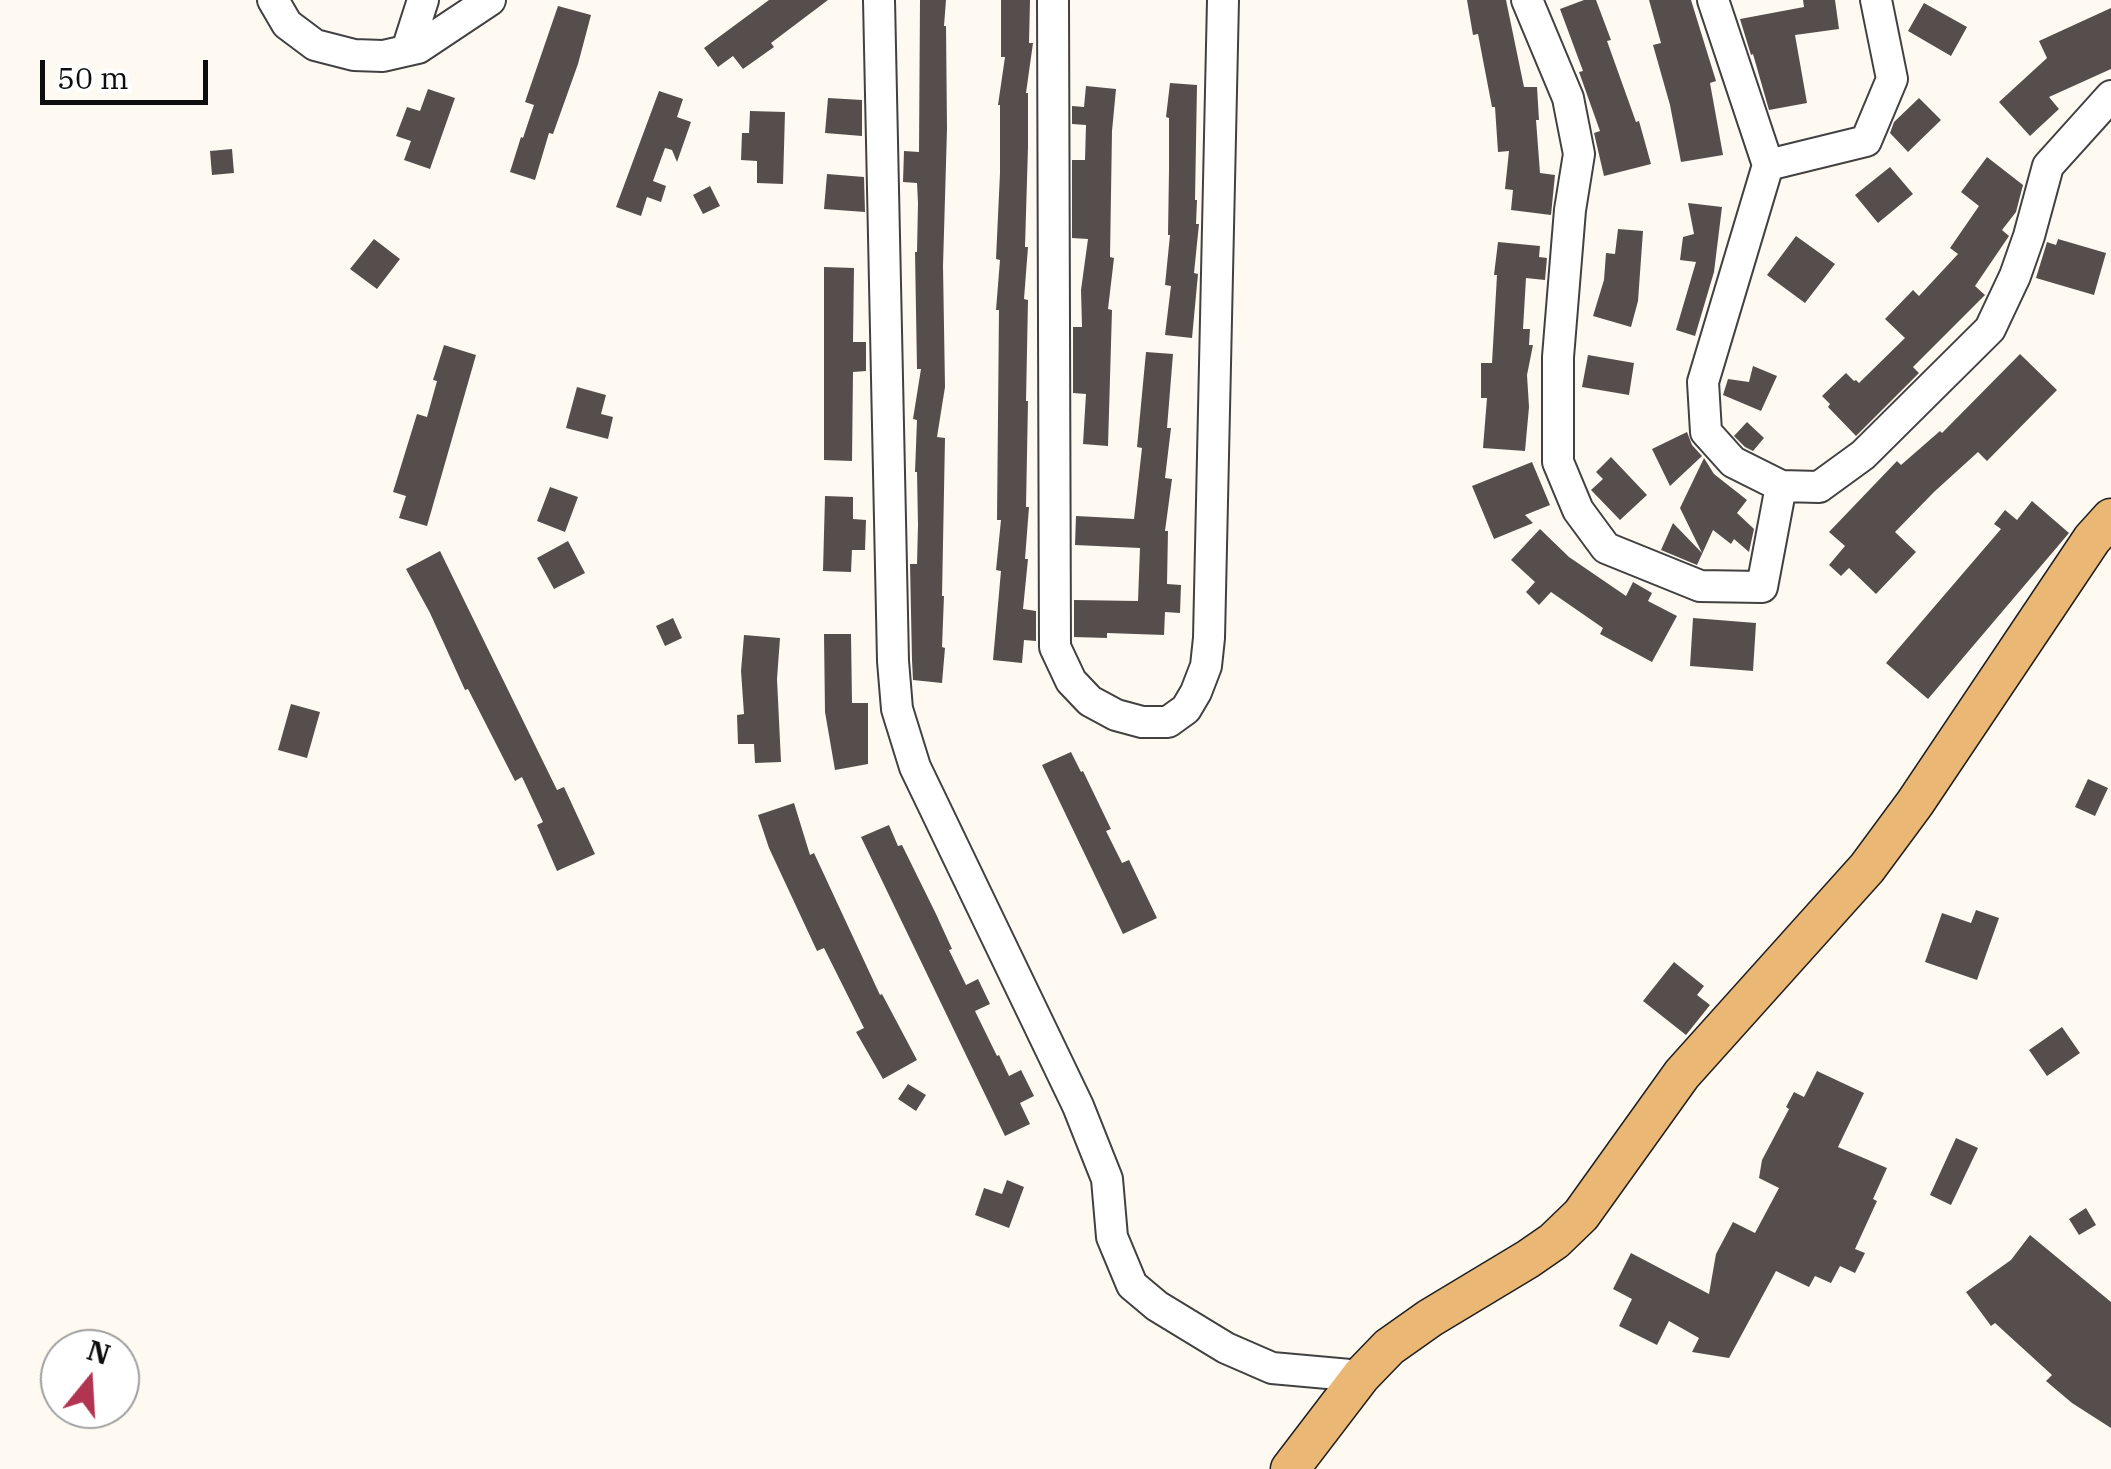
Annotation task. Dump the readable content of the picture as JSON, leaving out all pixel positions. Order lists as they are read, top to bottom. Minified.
{"scale_bar":"50 m","north":"top"}
